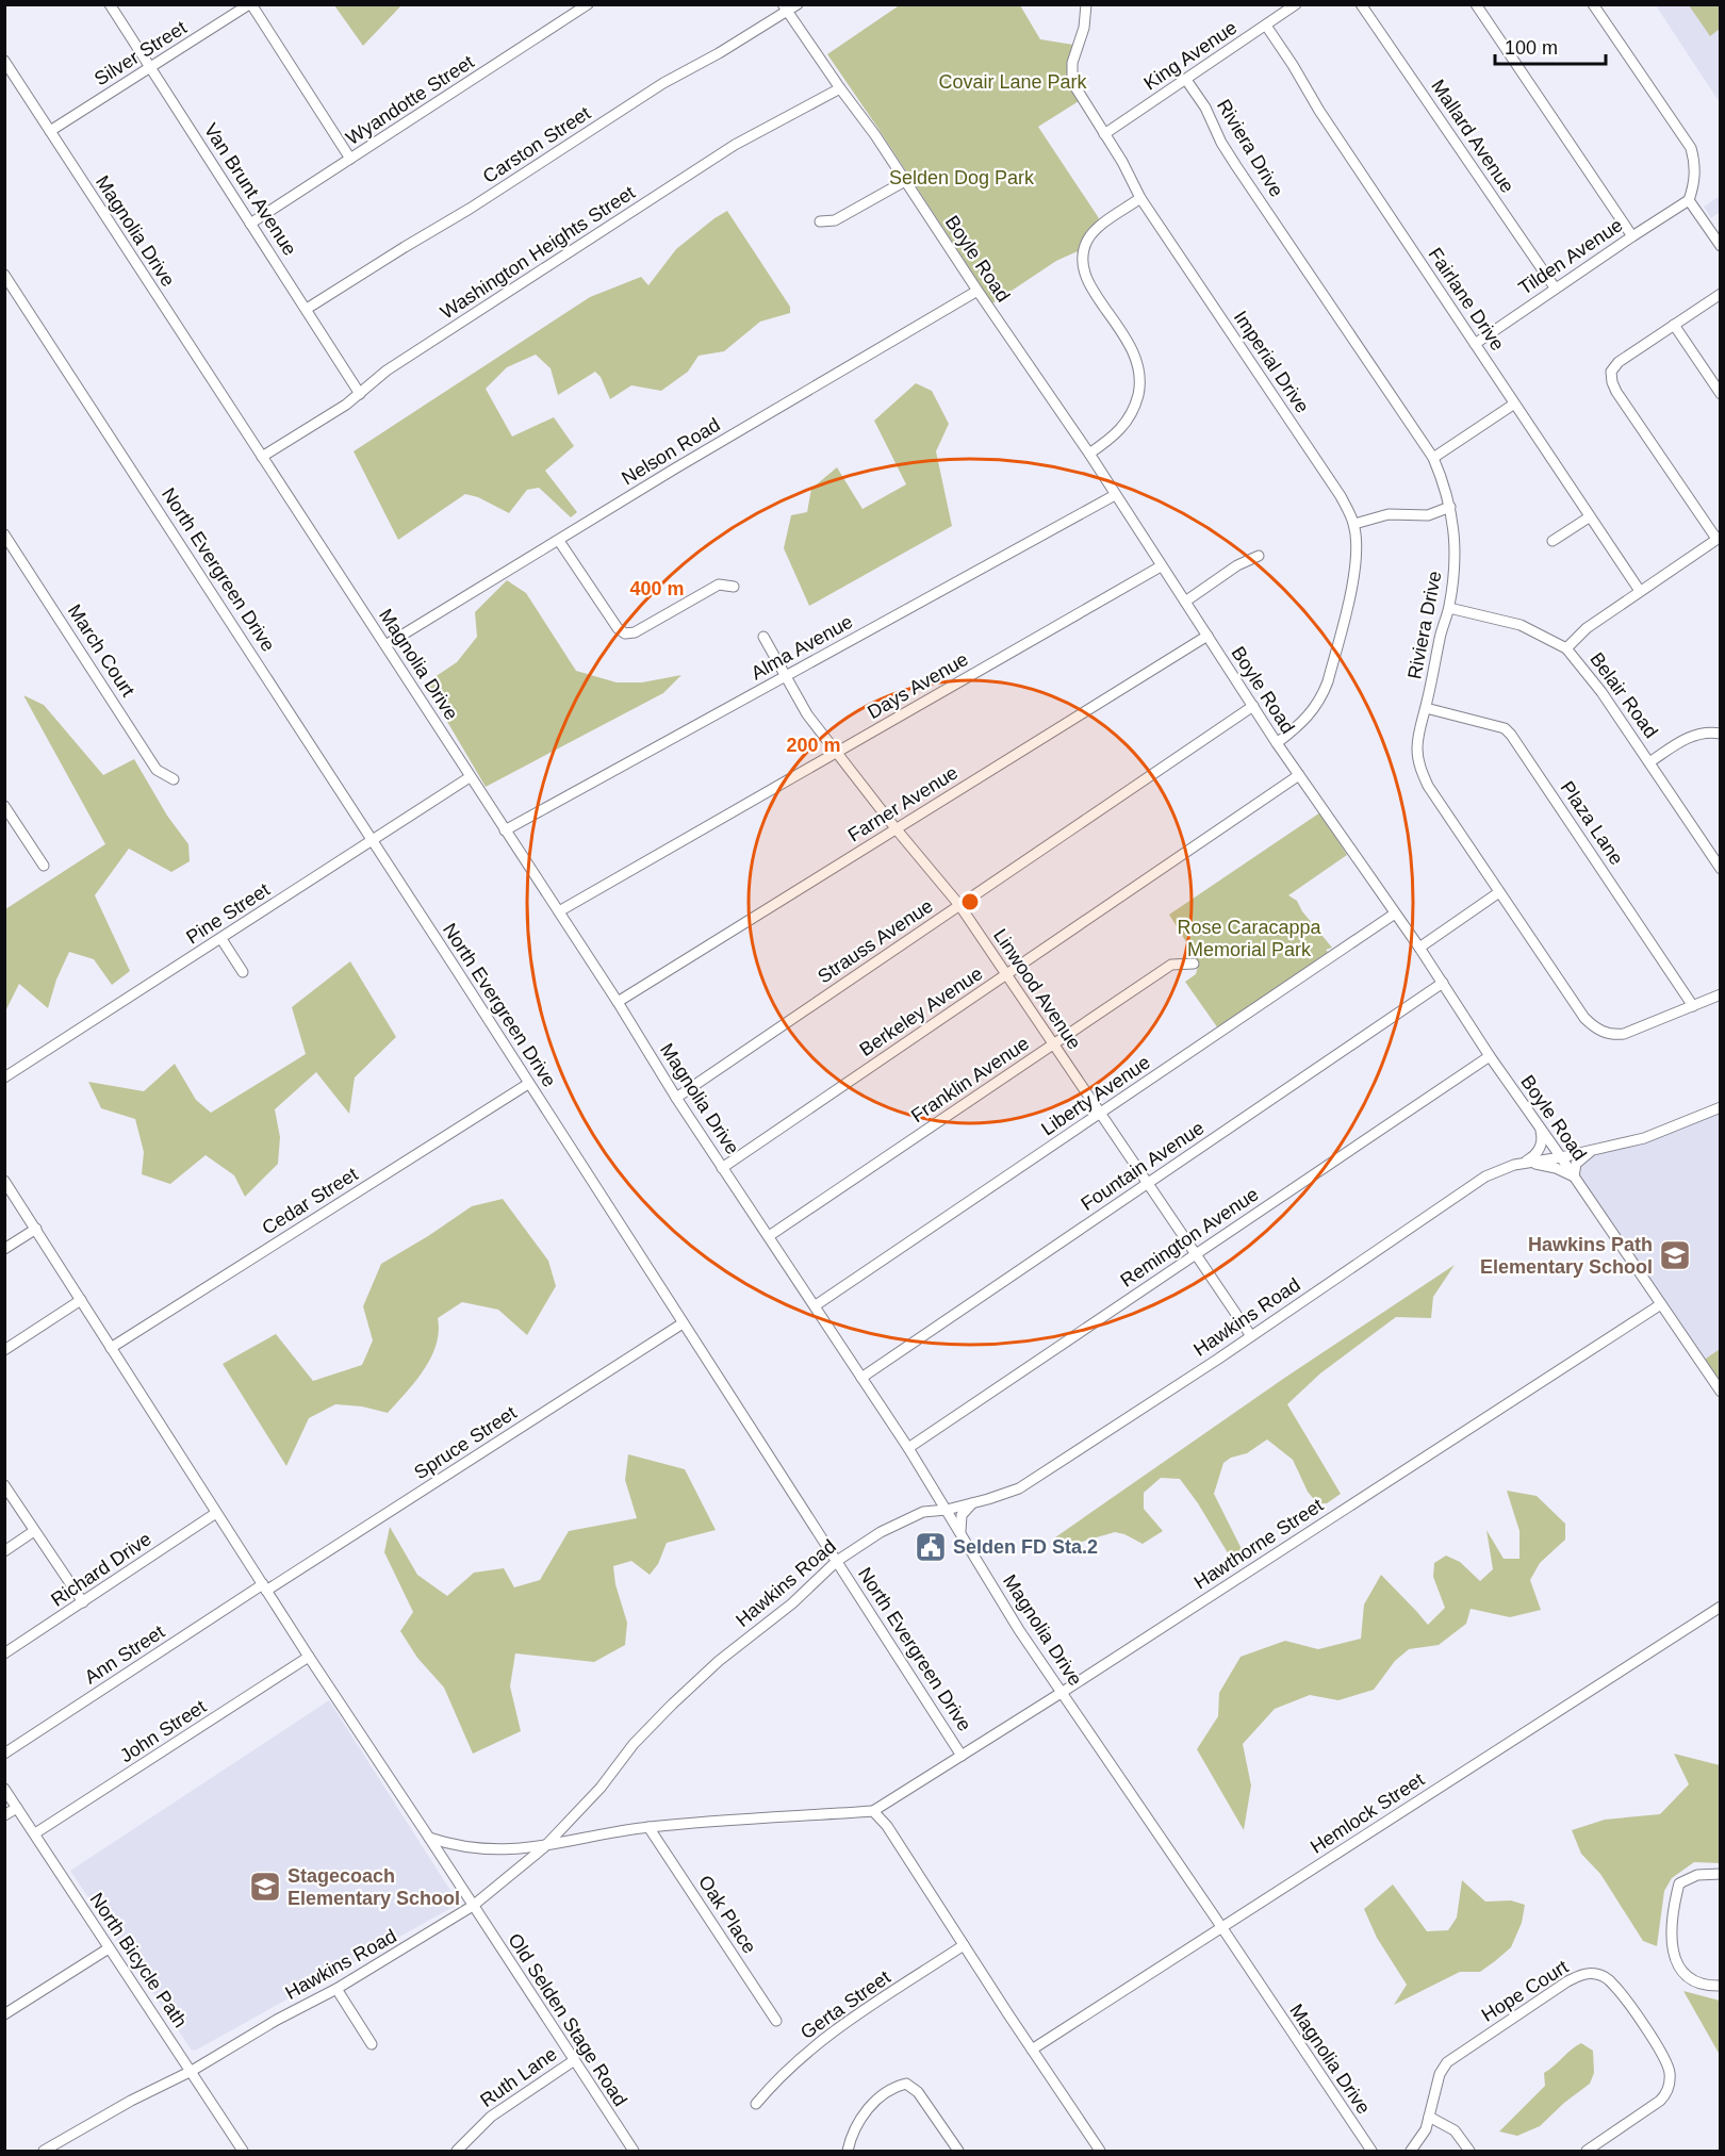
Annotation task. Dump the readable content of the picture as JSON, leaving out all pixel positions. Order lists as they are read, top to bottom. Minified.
{"streets":{"street":["Silver Street","King Avenue","Wyandotte Street","Mallard Avenue","Carston Street","Riviera Drive","Van Brunt Avenue","Magnolia Drive","Washington Heights Street","Tilden Avenue","Boyle Road","Fairlane Drive","Imperial Drive","Nelson Road","North Evergreen Drive","Alma Avenue","March Court","Days Avenue","Belair Road","Farner Avenue","Plaza Lane","Pine Street","Strauss Avenue","Linwood Avenue","Berkeley Avenue","Franklin Avenue","Liberty Avenue","Fountain Avenue","Cedar Street","Remington Avenue","Hawkins Road","Spruce Street","Hawthorne Street","Richard Drive","Ann Street","John Street","Hemlock Street","Oak Place","North Bicycle Path","Hope Court","Gerta Street","Old Selden Stage Road","Ruth Lane"]},"crossings":[["Silver Street","Van Brunt Avenue"],["Silver Street","Magnolia Drive"],["King Avenue","Riviera Drive"],["King Avenue","Fairlane Drive"],["King Avenue","Imperial Drive"],["Wyandotte Street","Van Brunt Avenue"],["Mallard Avenue","Tilden Avenue"],["Carston Street","Van Brunt Avenue"],["Carston Street","Boyle Road"],["Riviera Drive","Belair Road"],["Riviera Drive","Plaza Lane"],["Van Brunt Avenue","Washington Heights Street"],["Magnolia Drive","Washington Heights Street"],["Magnolia Drive","Nelson Road"],["Magnolia Drive","Alma Avenue"],["Magnolia Drive","Days Avenue"],["Magnolia Drive","Farner Avenue"],["Magnolia Drive","Pine Street"],["Magnolia Drive","Strauss Avenue"],["Magnolia Drive","Berkeley Avenue"],["Magnolia Drive","Franklin Avenue"],["Magnolia Drive","Liberty Avenue"],["Magnolia Drive","Fountain Avenue"],["Magnolia Drive","Remington Avenue"],["Magnolia Drive","Hawkins Road"],["Magnolia Drive","Hawthorne Street"],["Magnolia Drive","Hemlock Street"],["Washington Heights Street","Boyle Road"],["Tilden Avenue","Fairlane Drive"],["Boyle Road","Imperial Drive"],["Boyle Road","Nelson Road"],["Boyle Road","Alma Avenue"],["Boyle Road","Days Avenue"],["Boyle Road","Farner Avenue"],["Boyle Road","Strauss Avenue"],["Boyle Road","Berkeley Avenue"],["Boyle Road","Liberty Avenue"],["Boyle Road","Fountain Avenue"],["Boyle Road","Remington Avenue"],["Boyle Road","Hawkins Road"],["Boyle Road","Hawthorne Street"],["North Evergreen Drive","Pine Street"],["North Evergreen Drive","Cedar Street"],["North Evergreen Drive","Hawkins Road"],["North Evergreen Drive","Spruce Street"],["North Evergreen Drive","Hawthorne Street"],["Alma Avenue","Linwood Avenue"],["Days Avenue","Linwood Avenue"],["Farner Avenue","Linwood Avenue"],["Strauss Avenue","Linwood Avenue"],["Linwood Avenue","Berkeley Avenue"],["Linwood Avenue","Franklin Avenue"],["Linwood Avenue","Liberty Avenue"],["Linwood Avenue","Fountain Avenue"],["Linwood Avenue","Remington Avenue"],["Linwood Avenue","Hawkins Road"],["Cedar Street","Old Selden Stage Road"],["Hawkins Road","North Bicycle Path"],["Hawkins Road","Old Selden Stage Road"],["Spruce Street","Ann Street"],["Spruce Street","Old Selden Stage Road"],["Richard Drive","Old Selden Stage Road"],["Ann Street","Old Selden Stage Road"],["John Street","North Bicycle Path"],["John Street","Old Selden Stage Road"],["Old Selden Stage Road","Ruth Lane"]],"parks":["Covair Lane Park","Selden Dog Park","Rose Caracappa Memorial Park"],"places":{"school or university":["Hawkins Path Elementary School","Stagecoach Elementary School"],"public building":["Selden FD Sta.2"]},"scale_bar":"100 m","rings":["400 m","200 m"]}
